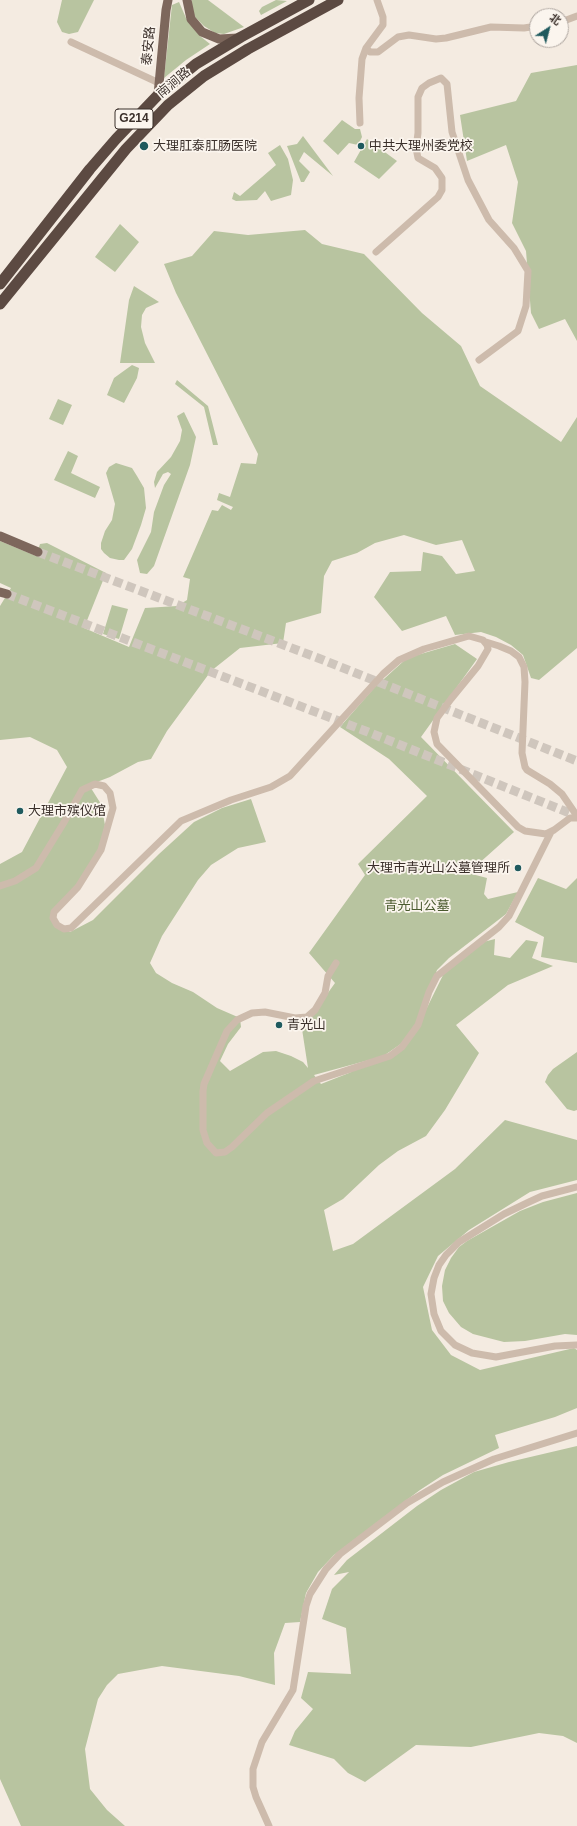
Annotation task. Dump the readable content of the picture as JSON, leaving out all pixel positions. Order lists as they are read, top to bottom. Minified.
{"streets":{"highway":["南涧路","G214"],"main road":["泰安路"]},"crossings":[["泰安路","南涧路"]],"parks":["青光山公墓"],"places":["大理肛泰肛肠医院","中共大理州委党校","大理市殡仪馆","大理市青光山公墓管理所","青光山"],"north":"top right"}
